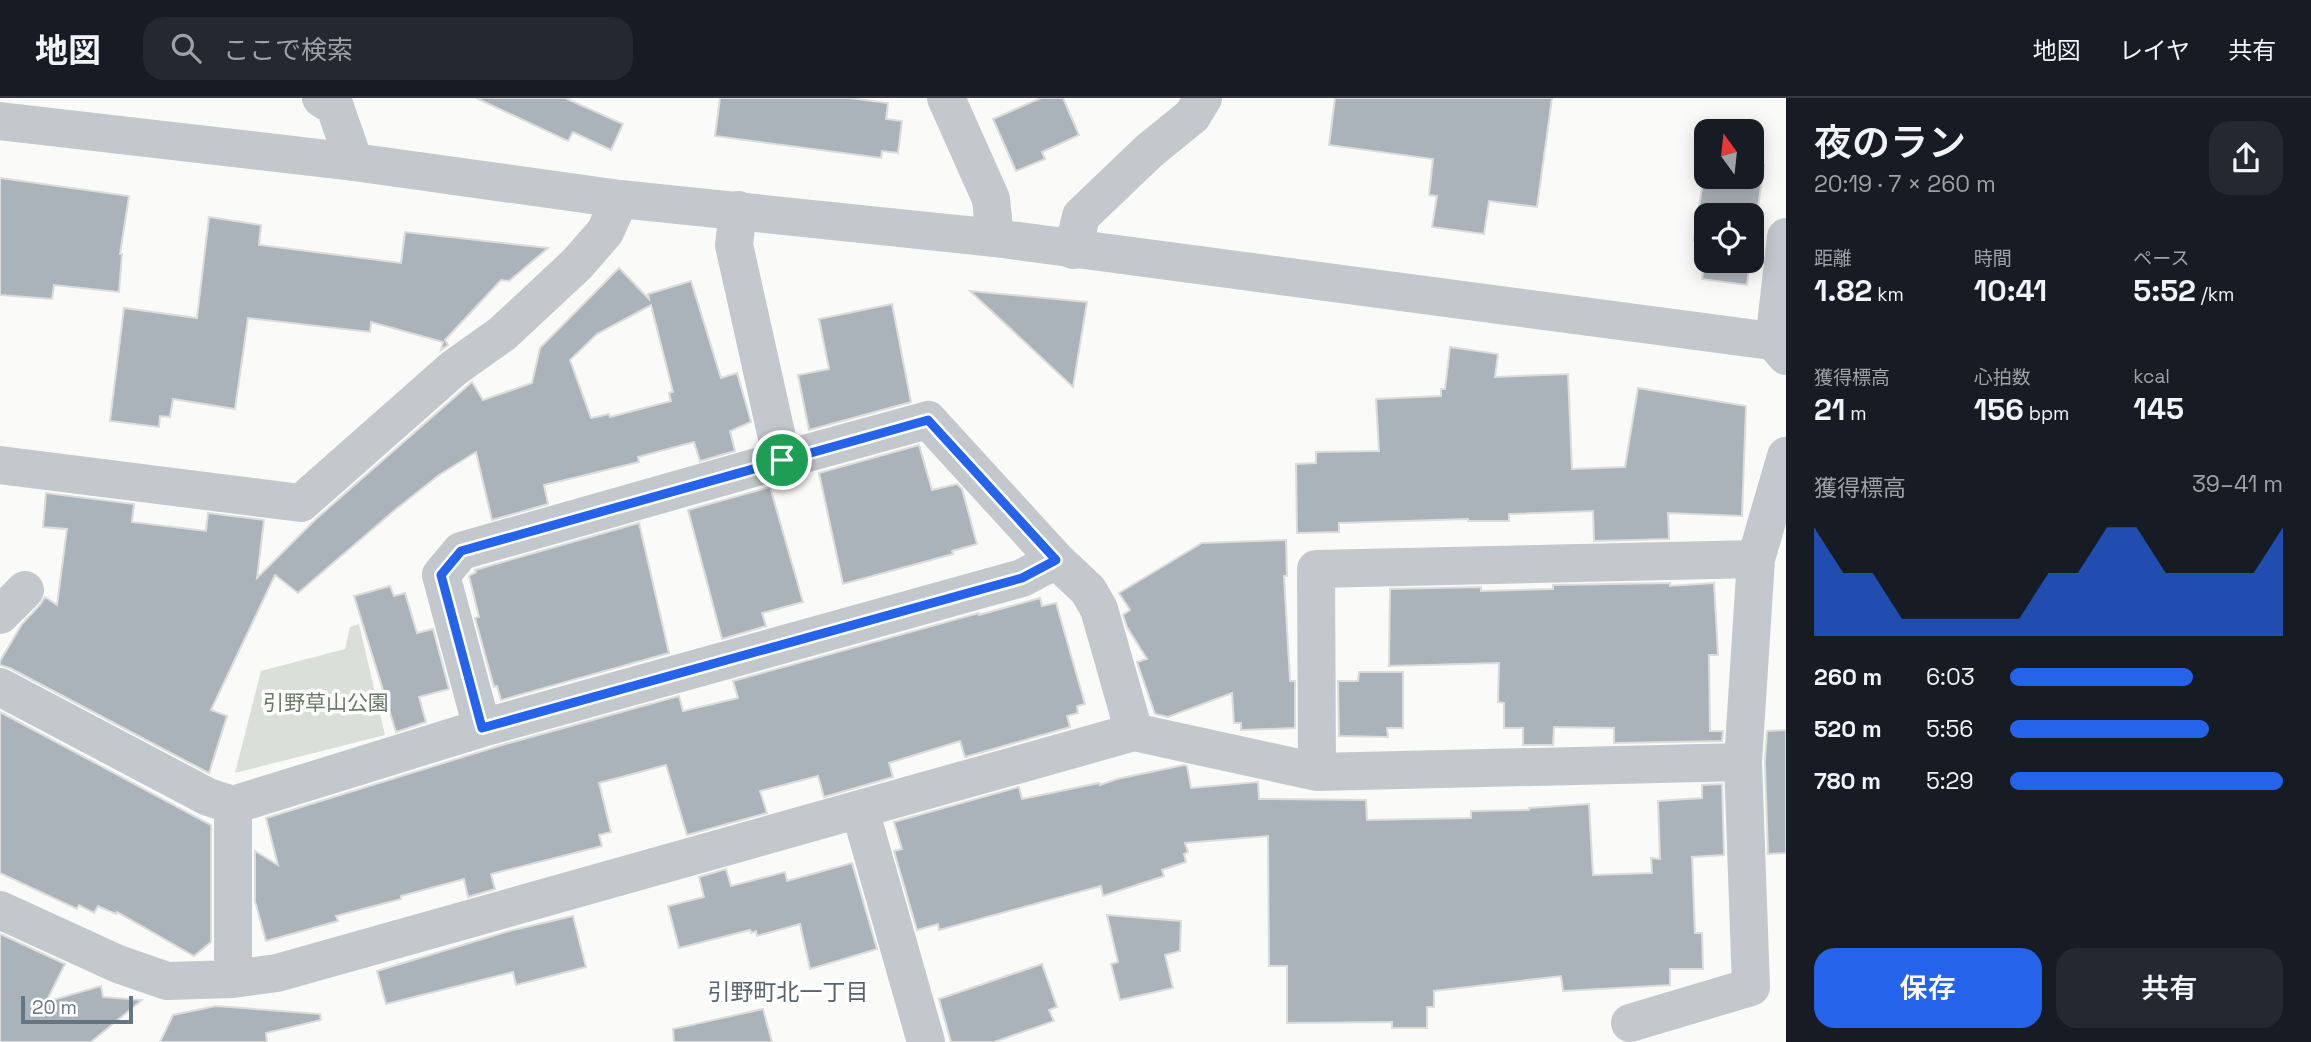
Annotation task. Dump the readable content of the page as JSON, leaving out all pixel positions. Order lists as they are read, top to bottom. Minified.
{"districts":["引野町北一丁目"],"parks":["引野草山公園"],"scale_bar":"20 m","north":"top","page":{"header":"地図","search":"ここで検索","nav":["地図","レイヤ","共有"],"heading":["夜のラン","20:19 · 7 × 260 m"],"stats":[["距離","1.82 km"],["時間","10:41"],["ペース","5:52 /km"],["獲得標高","21 m"],["心拍数","156 bpm"],["kcal","145"]],"chart":["獲得標高","39–41 m"],"list":[{"name":"260 m","note":"6:03"},{"name":"520 m","note":"5:56"},{"name":"780 m","note":"5:29"}],"buttons":["保存","共有"],"scale":"20 m"}}
